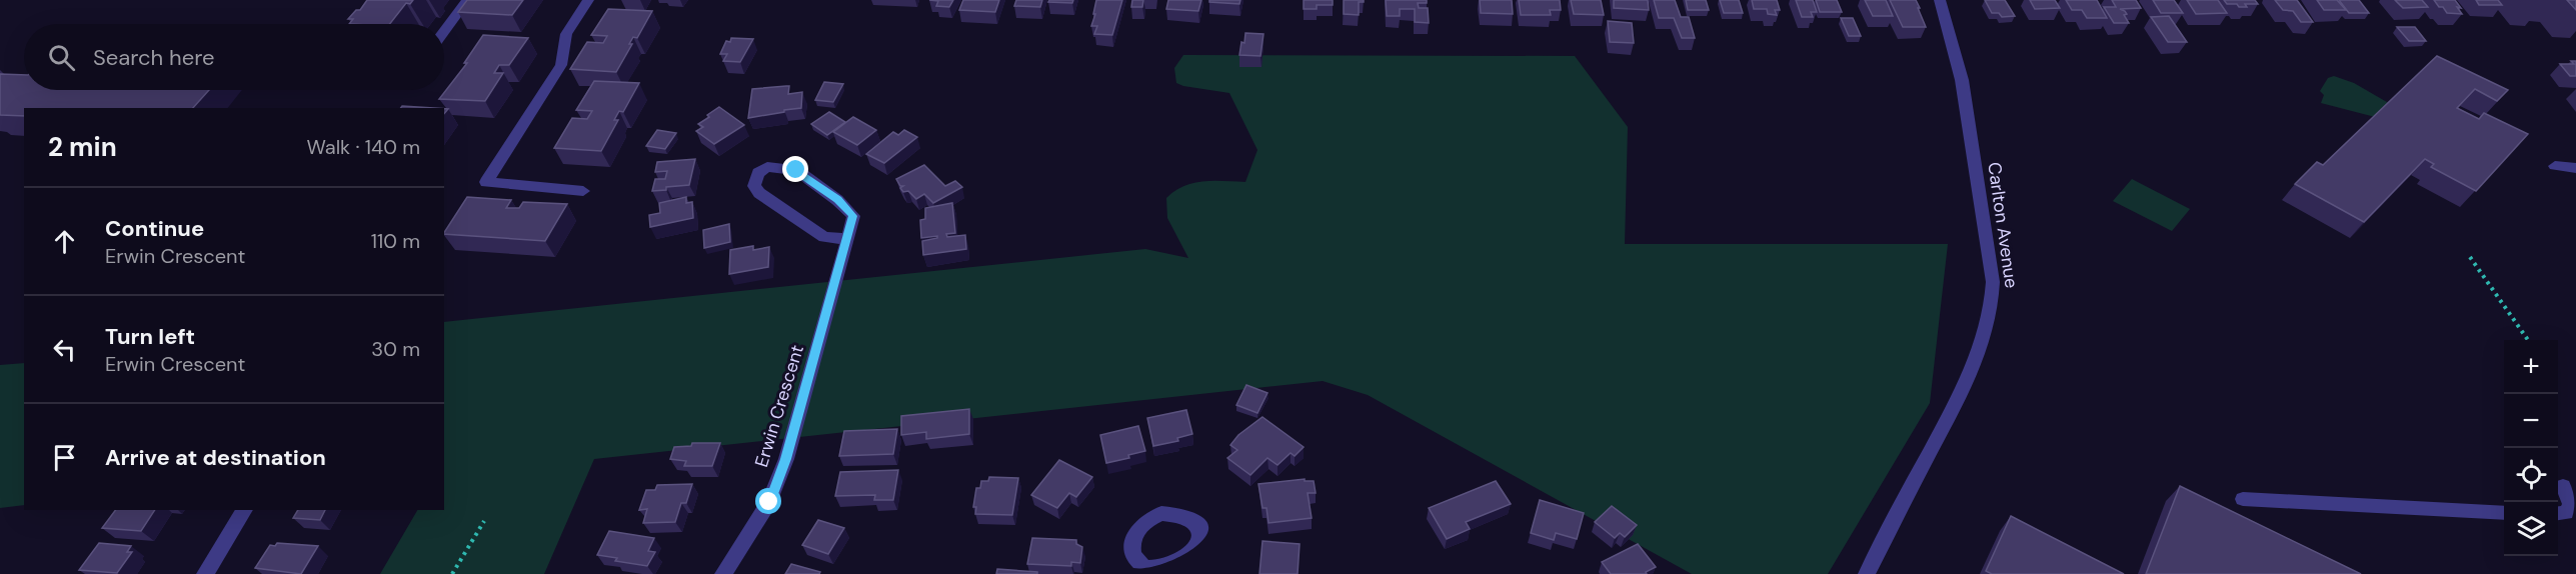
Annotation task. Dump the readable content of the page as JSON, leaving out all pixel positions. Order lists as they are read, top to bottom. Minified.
{"streets":{"street":["Carlton Avenue","Erwin Crescent"]},"page":{"search":"Search here","heading":["2 min","Walk · 140 m"],"list":[["Continue","Erwin Crescent","110 m"],["Turn left","Erwin Crescent","30 m"],"Arrive at destination"],"map_buttons":["+","−"]}}
